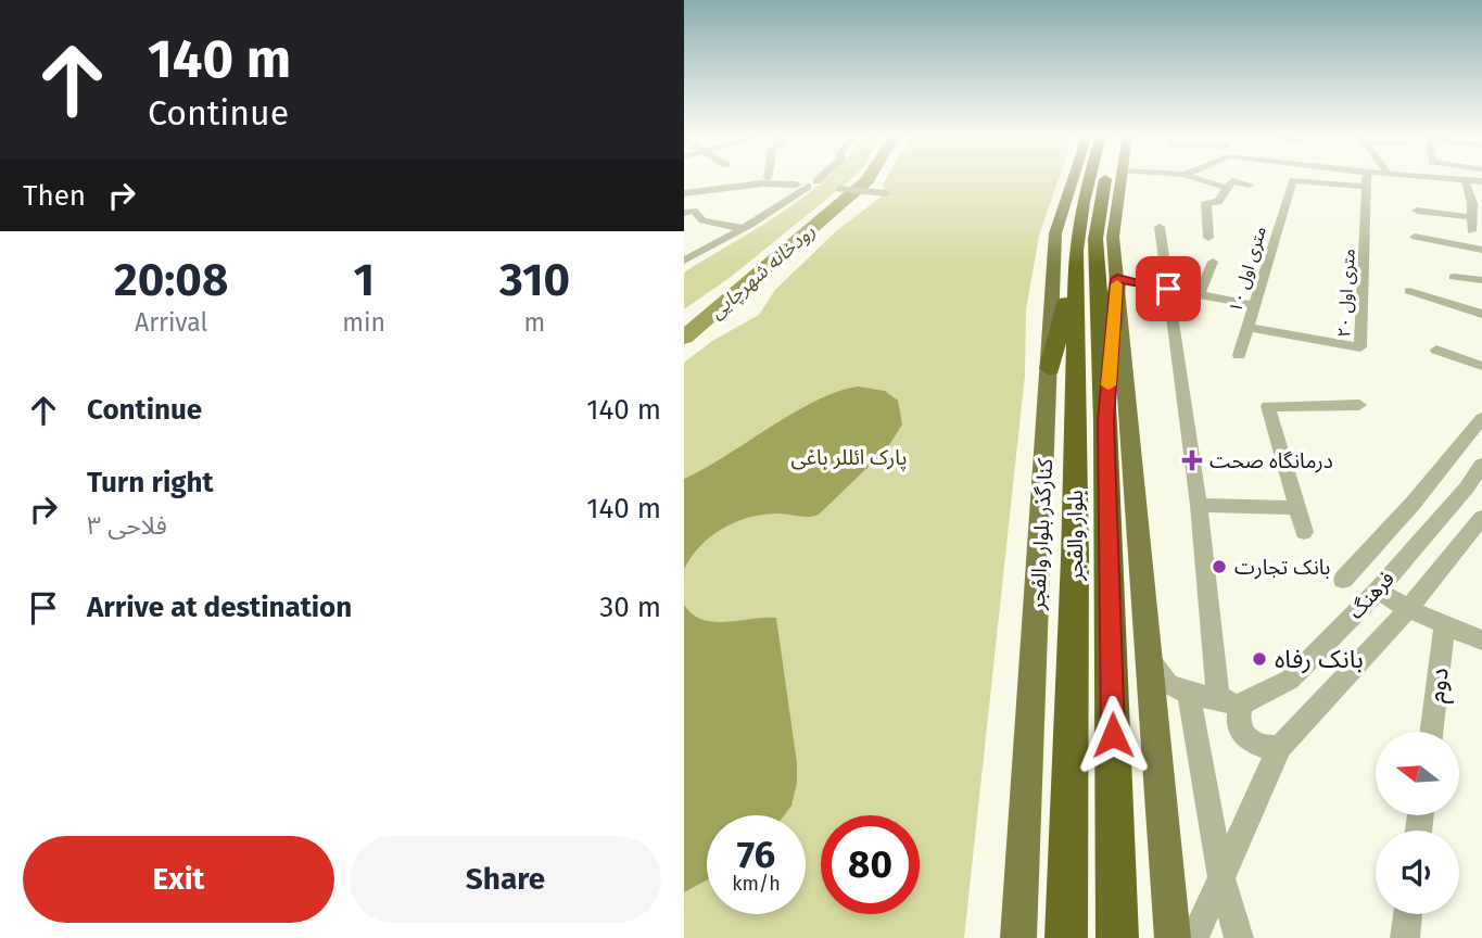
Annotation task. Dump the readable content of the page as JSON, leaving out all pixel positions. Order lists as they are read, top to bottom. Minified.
{"streets":{"highway":["بلوار والفجر"],"main road":["کنارگذر بلوار والفجر"],"street":["۱۰ متری اول","۲۰ متری اول","فرهنگ","دوم"]},"crossings":[["۱۰ متری اول","۲۰ متری اول"]],"water":["رودخانه شهرچایی"],"parks":["پارک ائللر باغی"],"places":{"health":["درمانگاه صحت"],"other":["بانک تجارت","بانک رفاه"]},"north":"left","page":{"turn":["140 m","Continue"],"then":"Then","eta":["20:08","Arrival","1","min","310","m"],"list":[{"name":"Continue","value":"140 m"},{"name":"Turn right","note":"فلاحی ۳","value":"140 m"},{"name":"Arrive at destination","value":"30 m"}],"speed":"76 km/h","limit":"80","buttons":["Exit","Share"]}}
